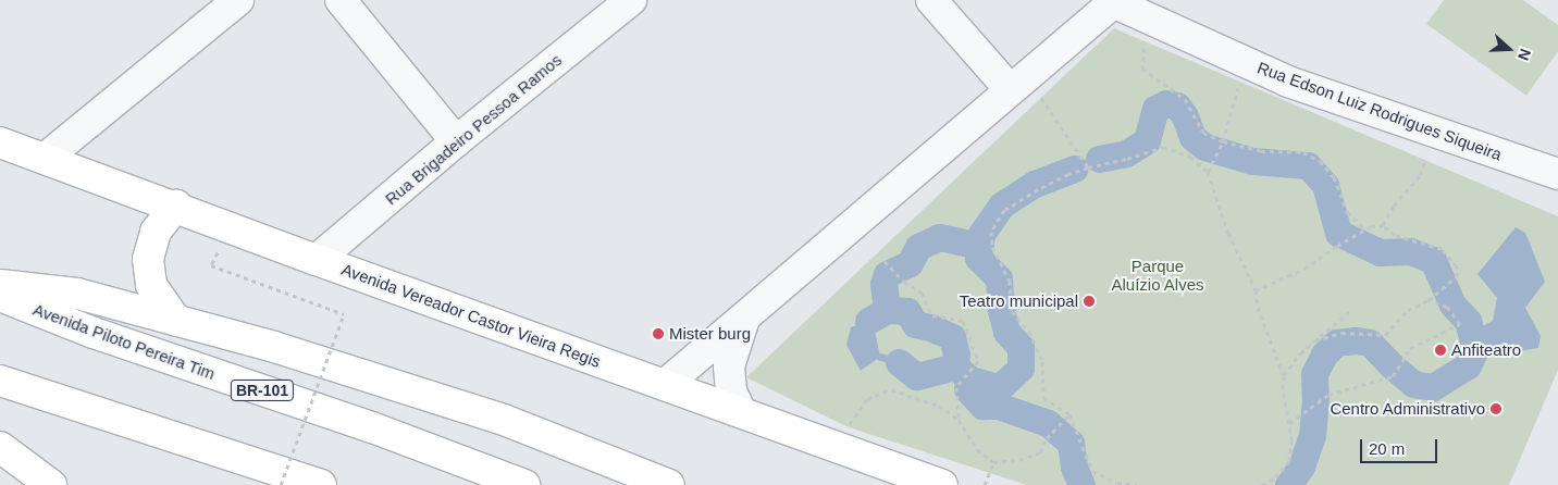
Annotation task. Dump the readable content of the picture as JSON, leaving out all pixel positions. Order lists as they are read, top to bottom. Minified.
{"streets":{"main road":["Avenida Vereador Castor Vieira Regis","Avenida Piloto Pereira Tim","BR-101"],"street":["Rua Edson Luiz Rodrigues Siqueira","Rua Brigadeiro Pessoa Ramos"]},"crossings":[["Rua Brigadeiro Pessoa Ramos","Avenida Vereador Castor Vieira Regis"]],"parks":["Parque Aluízio Alves"],"places":["Teatro municipal","Mister burg","Anfiteatro","Centro Administrativo"],"scale_bar":"20 m","north":"right"}
